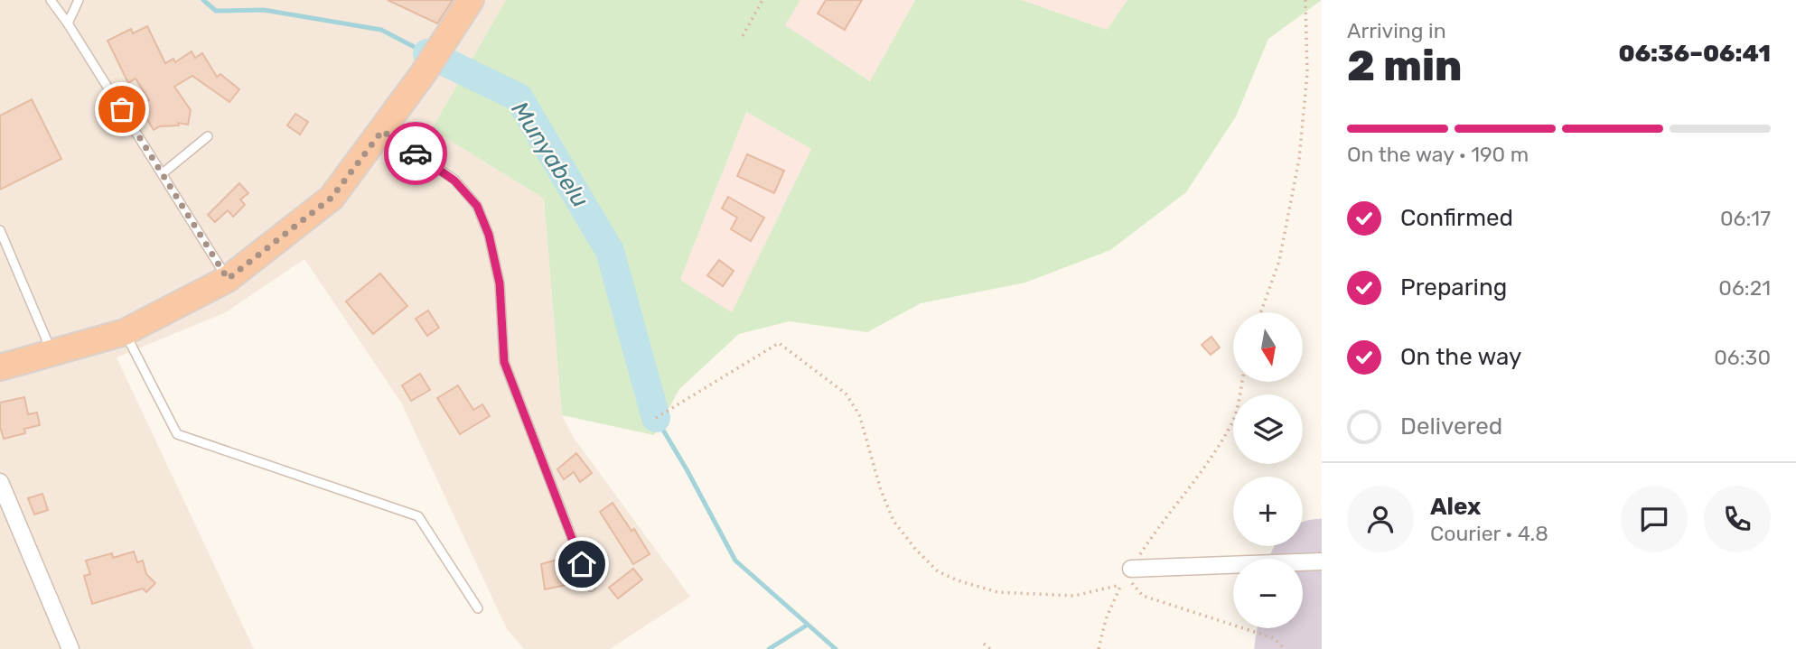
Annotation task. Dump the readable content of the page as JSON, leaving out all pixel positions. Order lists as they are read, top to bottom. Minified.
{"water":["Munyabelu"],"north":"bottom","page":{"heading":["2 min","Arriving in","06:36–06:41"],"panel":["Alex","Courier · 4.8"],"bar":"On the way · 190 m","list":[["Confirmed","06:17"],["Preparing","06:21"],["On the way","06:30"],"Delivered"],"map_buttons":["+","−"]}}
